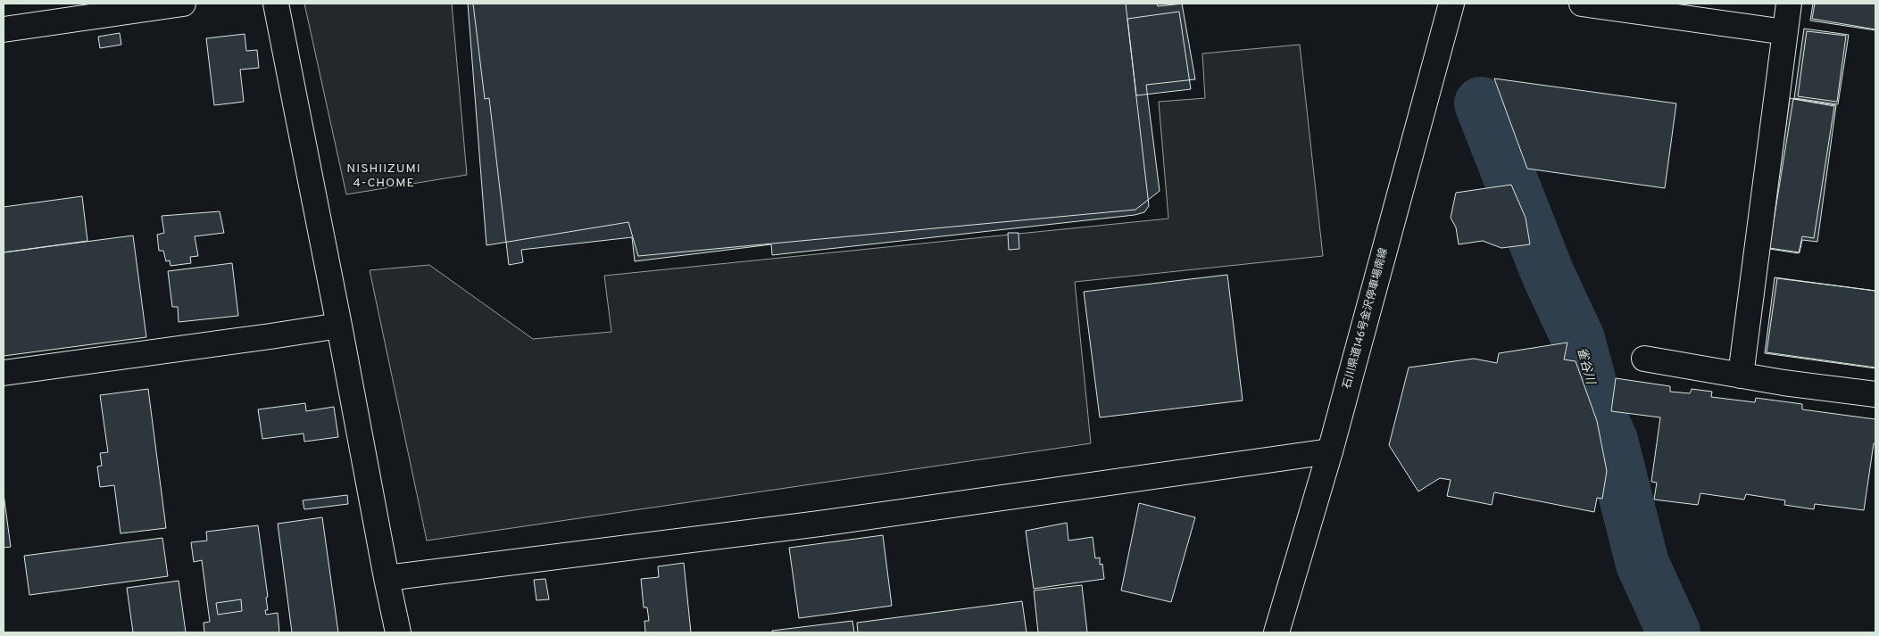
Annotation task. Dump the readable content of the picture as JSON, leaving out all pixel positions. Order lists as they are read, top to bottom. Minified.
{"streets":{"street":["石川県道146号金沢停車場南線"]},"districts":["NISHIIZUMI 4-CHOME"],"water":["雀谷川"]}
